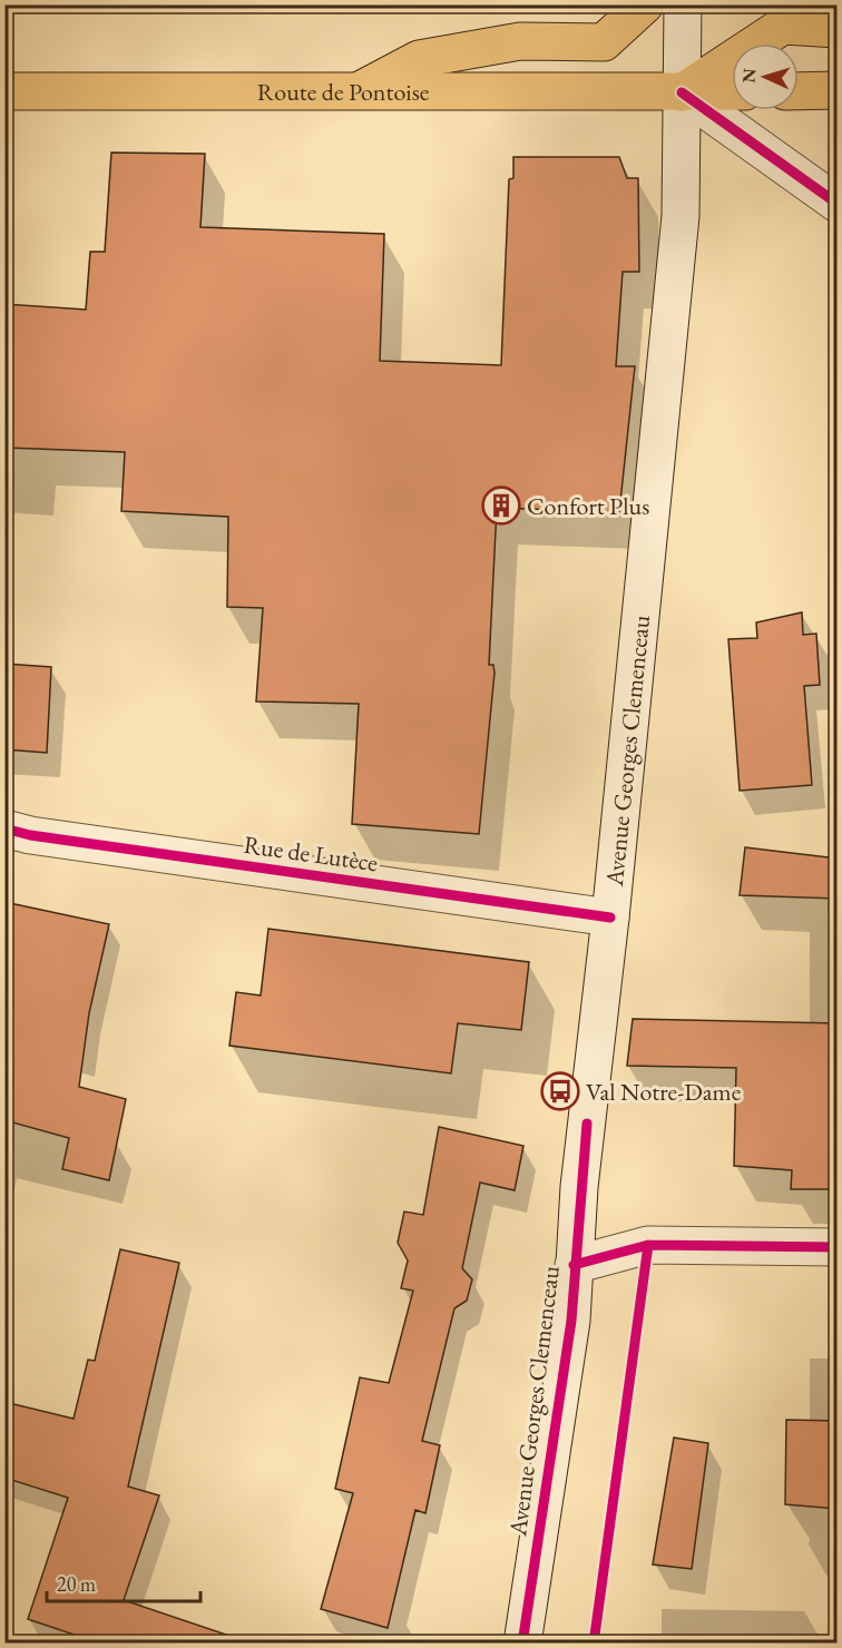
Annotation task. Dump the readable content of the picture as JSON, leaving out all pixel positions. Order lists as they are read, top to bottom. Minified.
{"streets":{"main road":["Route de Pontoise","Avenue Georges Clemenceau","Rue de Lutèce"]},"crossings":[["Route de Pontoise","Avenue Georges Clemenceau"],["Avenue Georges Clemenceau","Rue de Lutèce"]],"places":{"building":["Confort Plus"],"bus stop":["Val Notre-Dame"]},"scale_bar":"20 m","north":"left"}
